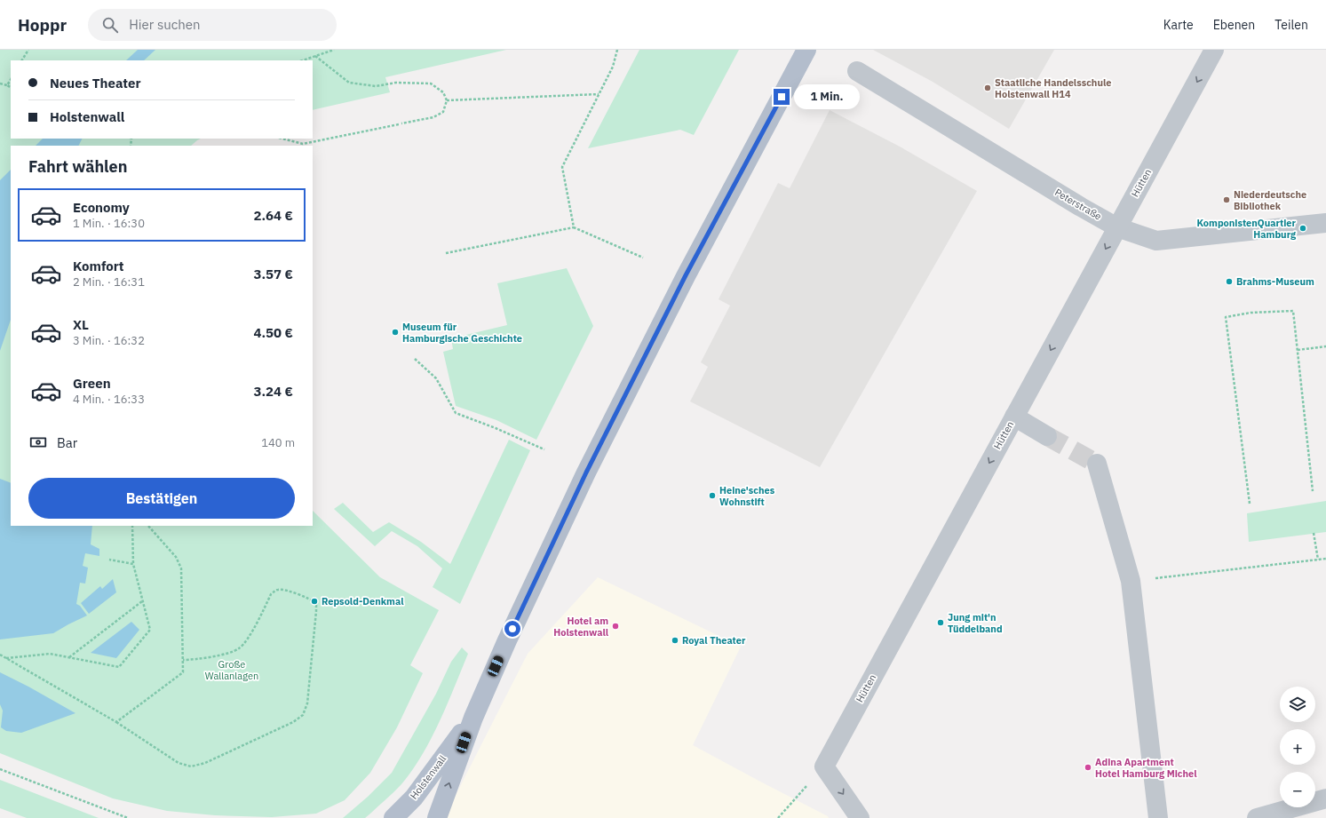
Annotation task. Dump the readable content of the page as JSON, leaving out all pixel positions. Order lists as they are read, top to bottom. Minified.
{"streets":{"main road":["Holstenwall"],"street":["Hütten","Peterstraße"]},"crossings":[["Hütten","Peterstraße"]],"one_way":["Hütten"],"parks":["Große Wallanlagen"],"places":["Staatliche Handelsschule Holstenwall H14","Niederdeutsche Bibliothek","KomponistenQuartier Hamburg","Brahms-Museum","Museum für Hamburgische Geschichte","Heine'sches Wohnstift","Repsold-Denkmal","Jung mit'n Tüddelband","Hotel am Holstenwall","Royal Theater","Adina Apartment Hotel Hamburg Michel"],"page":{"header":"Hoppr","search":"Hier suchen","nav":["Karte","Ebenen","Teilen"],"banner":["Neues Theater","Holstenwall"],"bubble":"1 Min.","heading":"Fahrt wählen","list":[{"name":"Economy","note":"1 Min. · 16:30","value":"2.64 €"},{"name":"Komfort","note":"2 Min. · 16:31","value":"3.57 €"},{"name":"XL","note":"3 Min. · 16:32","value":"4.50 €"},{"name":"Green","note":"4 Min. · 16:33","value":"3.24 €"}],"pay":["Bar","140 m"],"buttons":"Bestätigen","map_buttons":["+","−"]}}
